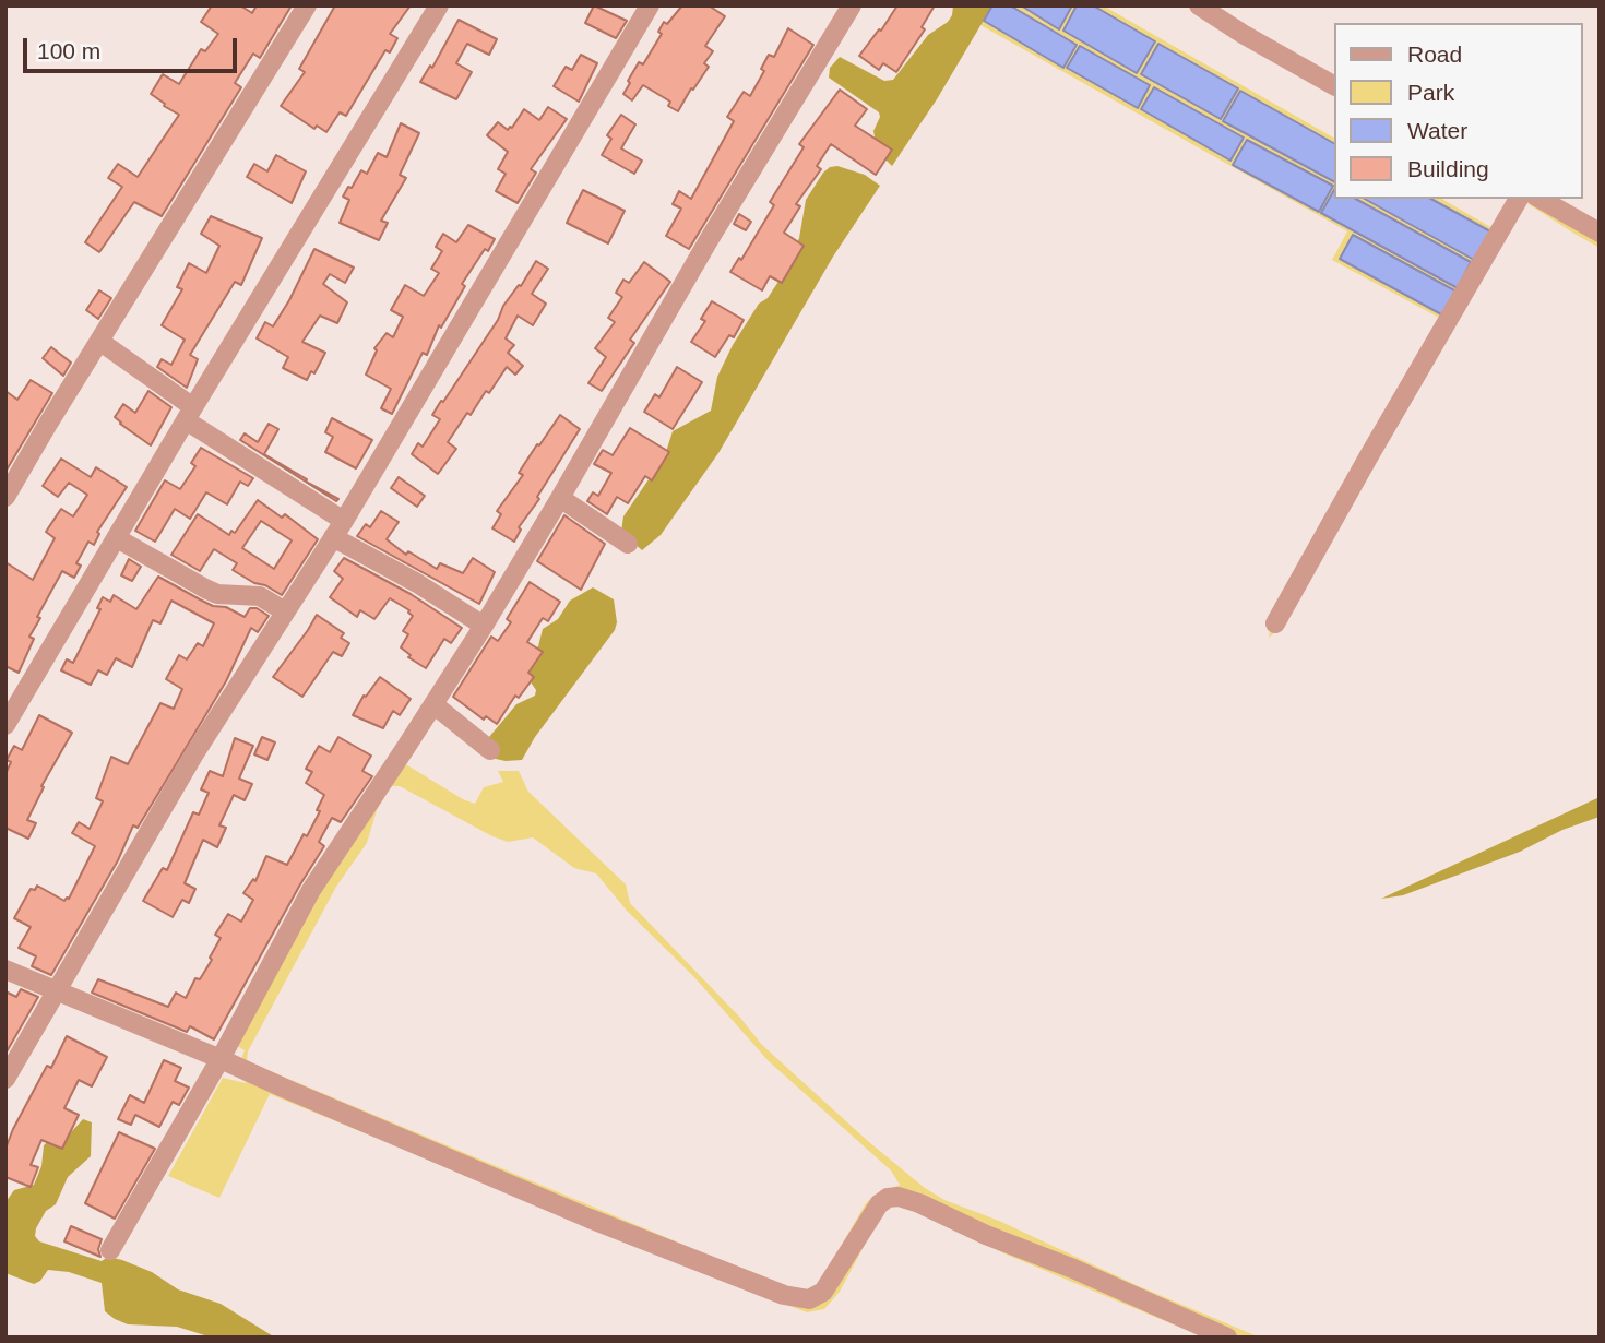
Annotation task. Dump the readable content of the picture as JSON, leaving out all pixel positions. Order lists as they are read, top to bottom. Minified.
{"legend":["Road","Park","Water","Building"],"scale_bar":"100 m"}
